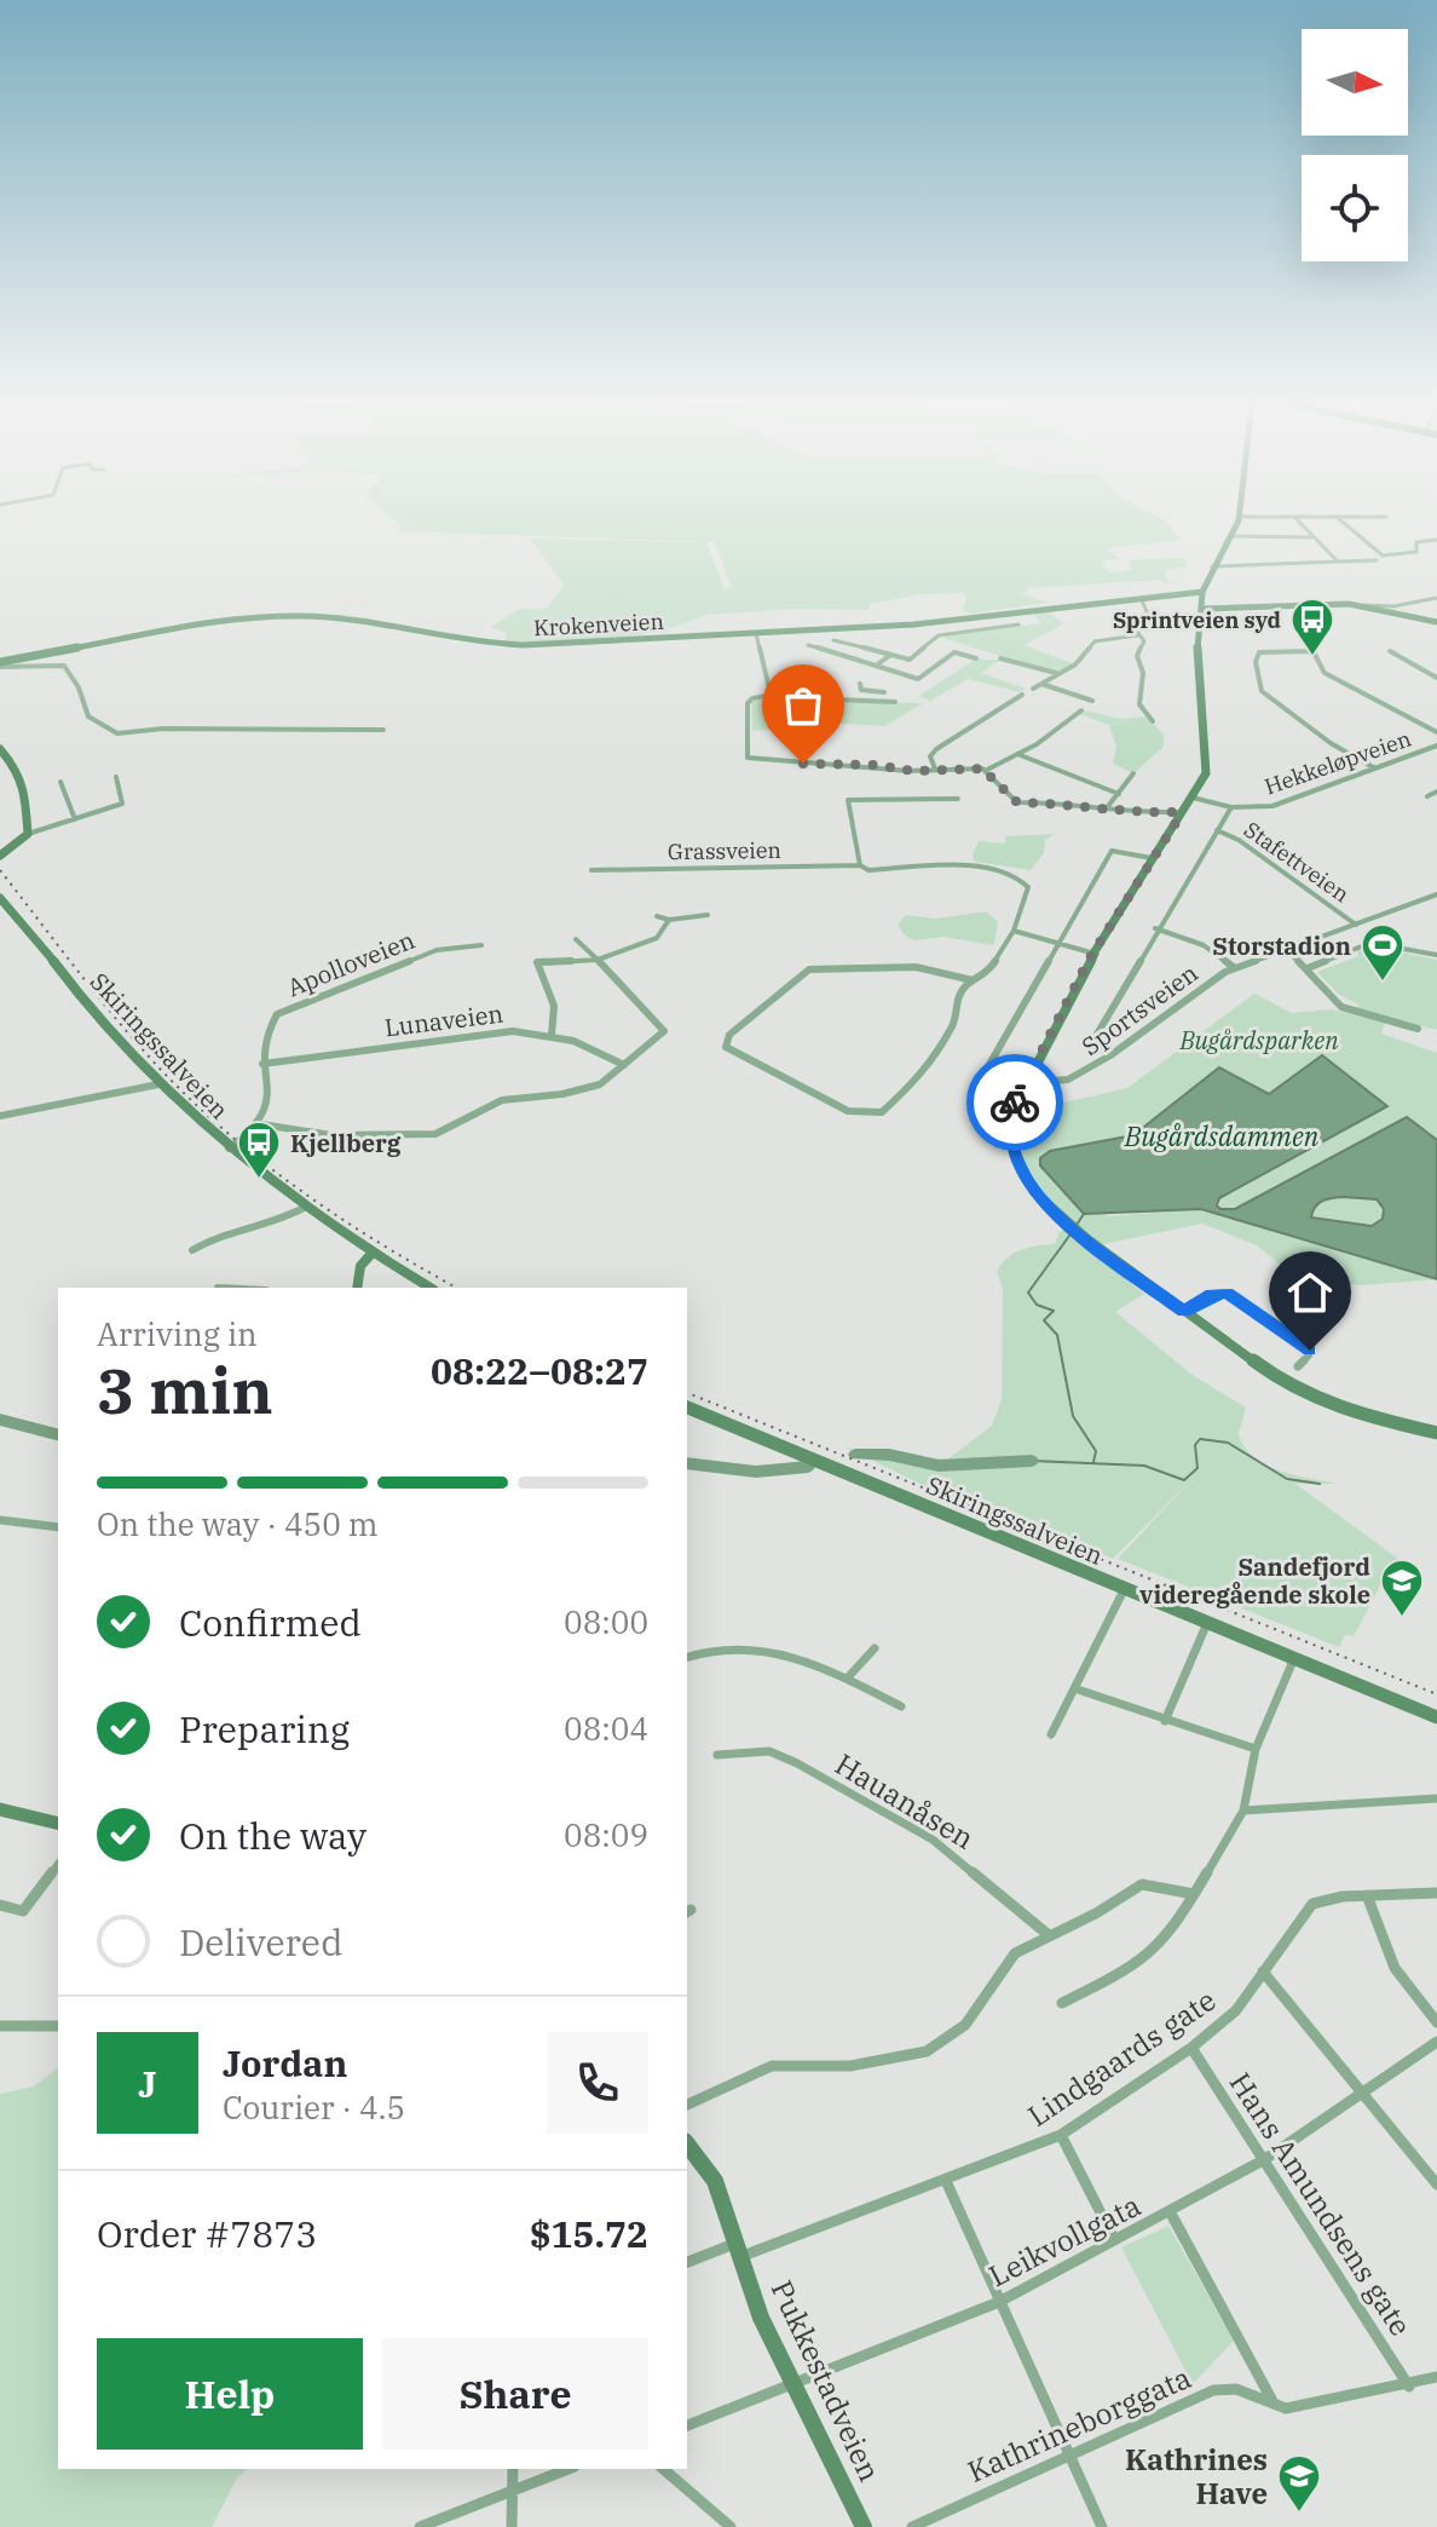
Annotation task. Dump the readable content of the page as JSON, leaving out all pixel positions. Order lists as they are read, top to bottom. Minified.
{"streets":{"main road":["Krokenveien","Skiringssalveien","Pukkestadveien"],"street":["Hekkeløpveien","Grassveien","Stafettveien","Apolloveien","Sportsveien","Lunaveien","Hauanåsen","Lindgaards gate","Hans Amundsens gate","Leikvollgata","Kathrineborggata"]},"crossings":[["Stafettveien","Sportsveien"],["Apolloveien","Lunaveien"],["Lindgaards gate","Hans Amundsens gate"],["Lindgaards gate","Pukkestadveien"],["Hans Amundsens gate","Leikvollgata"],["Hans Amundsens gate","Kathrineborggata"],["Leikvollgata","Pukkestadveien"]],"water":["Bugårdsdammen"],"parks":["Bugårdsparken"],"places":{"bus stop":["Sprintveien syd","Kjellberg"],"sports":["Storstadion"],"school or university":["Sandefjord videregående skole","Kathrines Have"]},"north":"right","page":{"heading":["3 min","Arriving in","08:22–08:27"],"panel":["Jordan","Courier · 4.5","Order #7873","$15.72"],"bar":"On the way · 450 m","list":[["Confirmed","08:00"],["Preparing","08:04"],["On the way","08:09"],"Delivered"],"round":"J","buttons":["Help","Share"]}}
